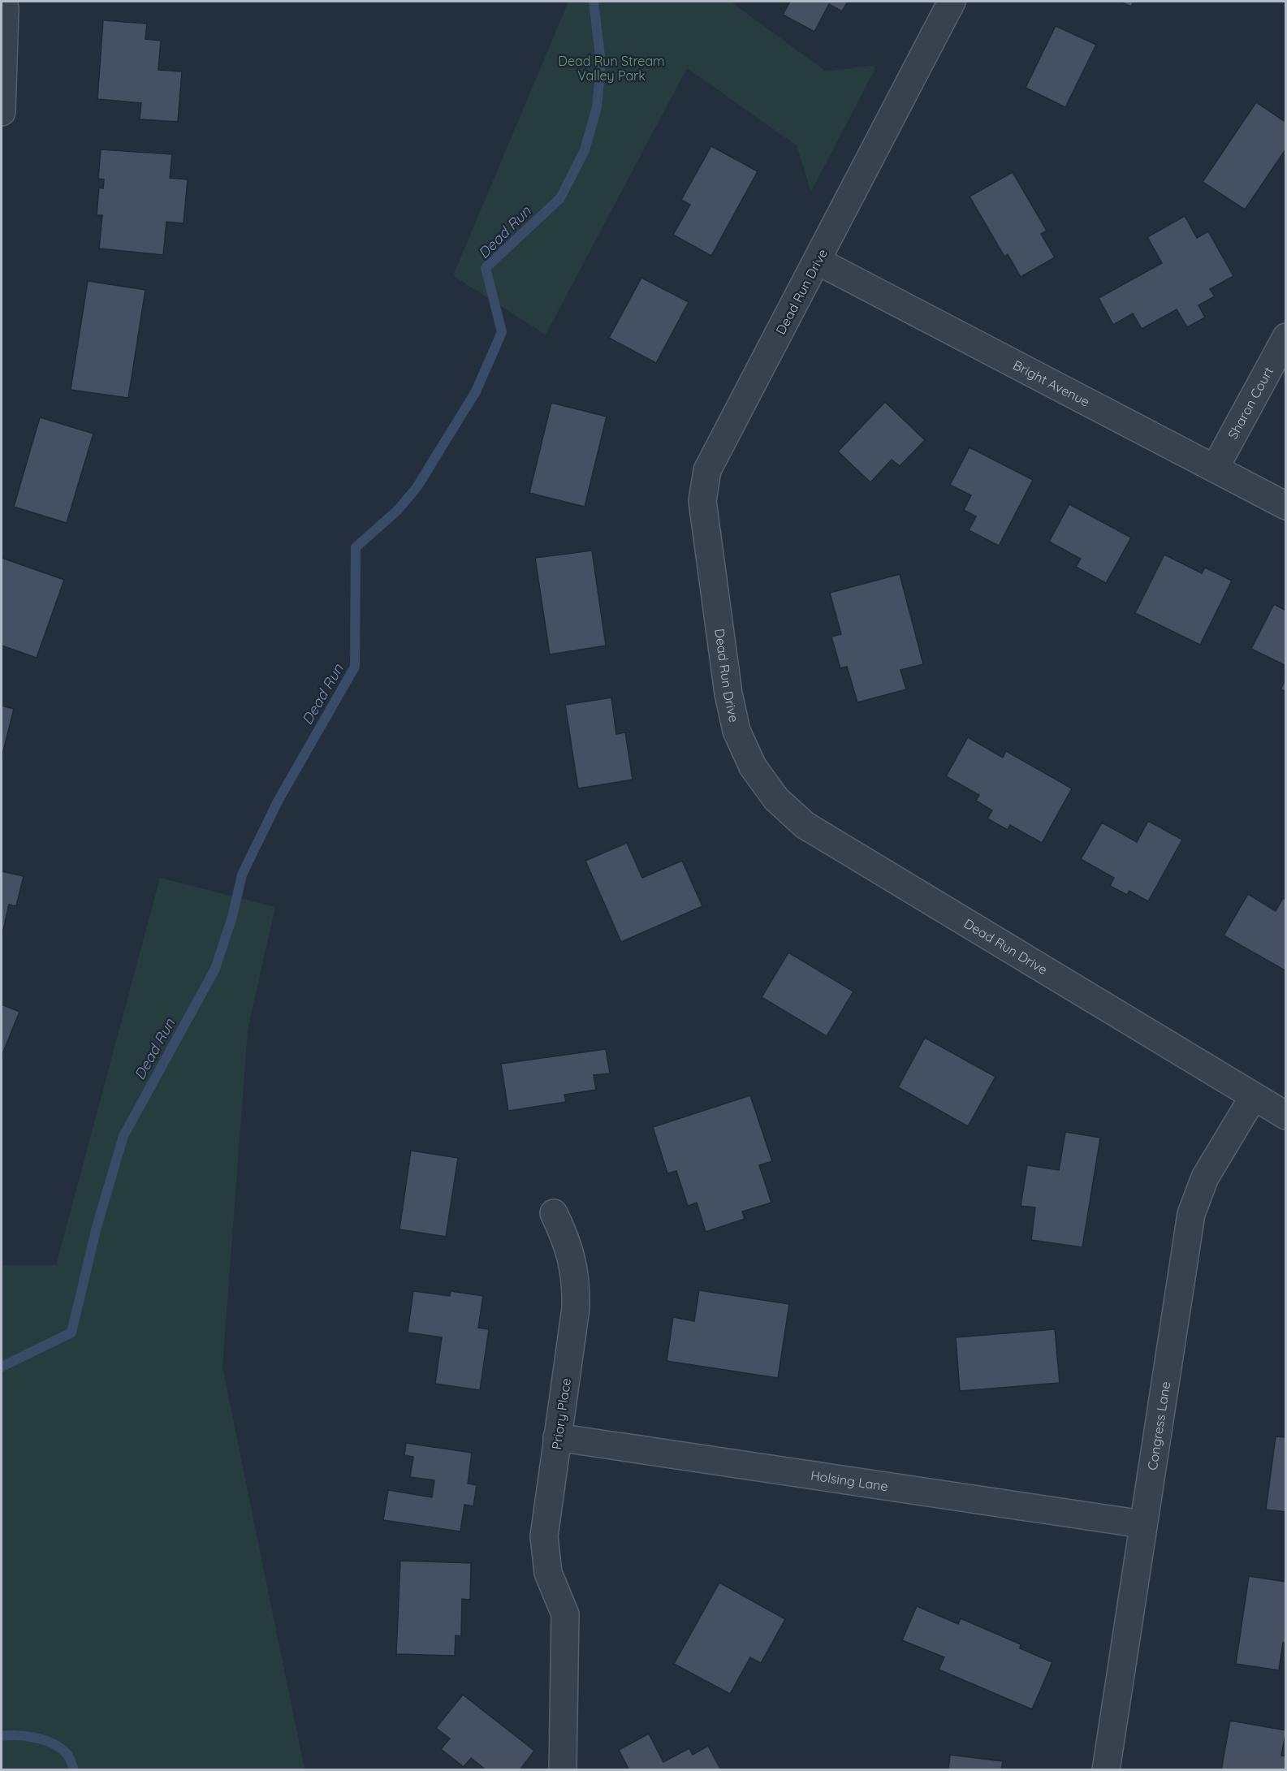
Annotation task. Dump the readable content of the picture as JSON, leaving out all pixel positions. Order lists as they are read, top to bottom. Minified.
{"streets":{"street":["Dead Run Drive","Bright Avenue","Sharon Court","Priory Place","Congress Lane","Holsing Lane"]},"crossings":[["Dead Run Drive","Bright Avenue"],["Dead Run Drive","Congress Lane"],["Bright Avenue","Sharon Court"],["Priory Place","Holsing Lane"],["Congress Lane","Holsing Lane"]],"water":["Dead Run"],"parks":["Dead Run Stream Valley Park"]}
